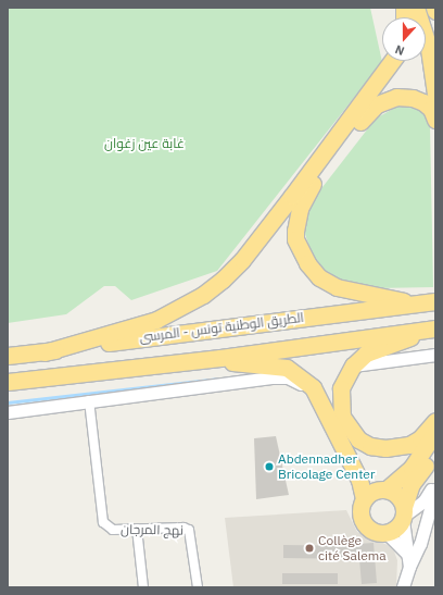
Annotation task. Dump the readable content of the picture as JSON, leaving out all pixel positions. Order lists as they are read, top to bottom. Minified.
{"streets":{"highway":["الطريق الوطنية تونس - المرسى"],"street":["نهج المرجان"]},"parks":["غابة عين زغوان"],"places":["Abdennadher Bricolage Center","Collège cité Salema"],"north":"bottom"}
